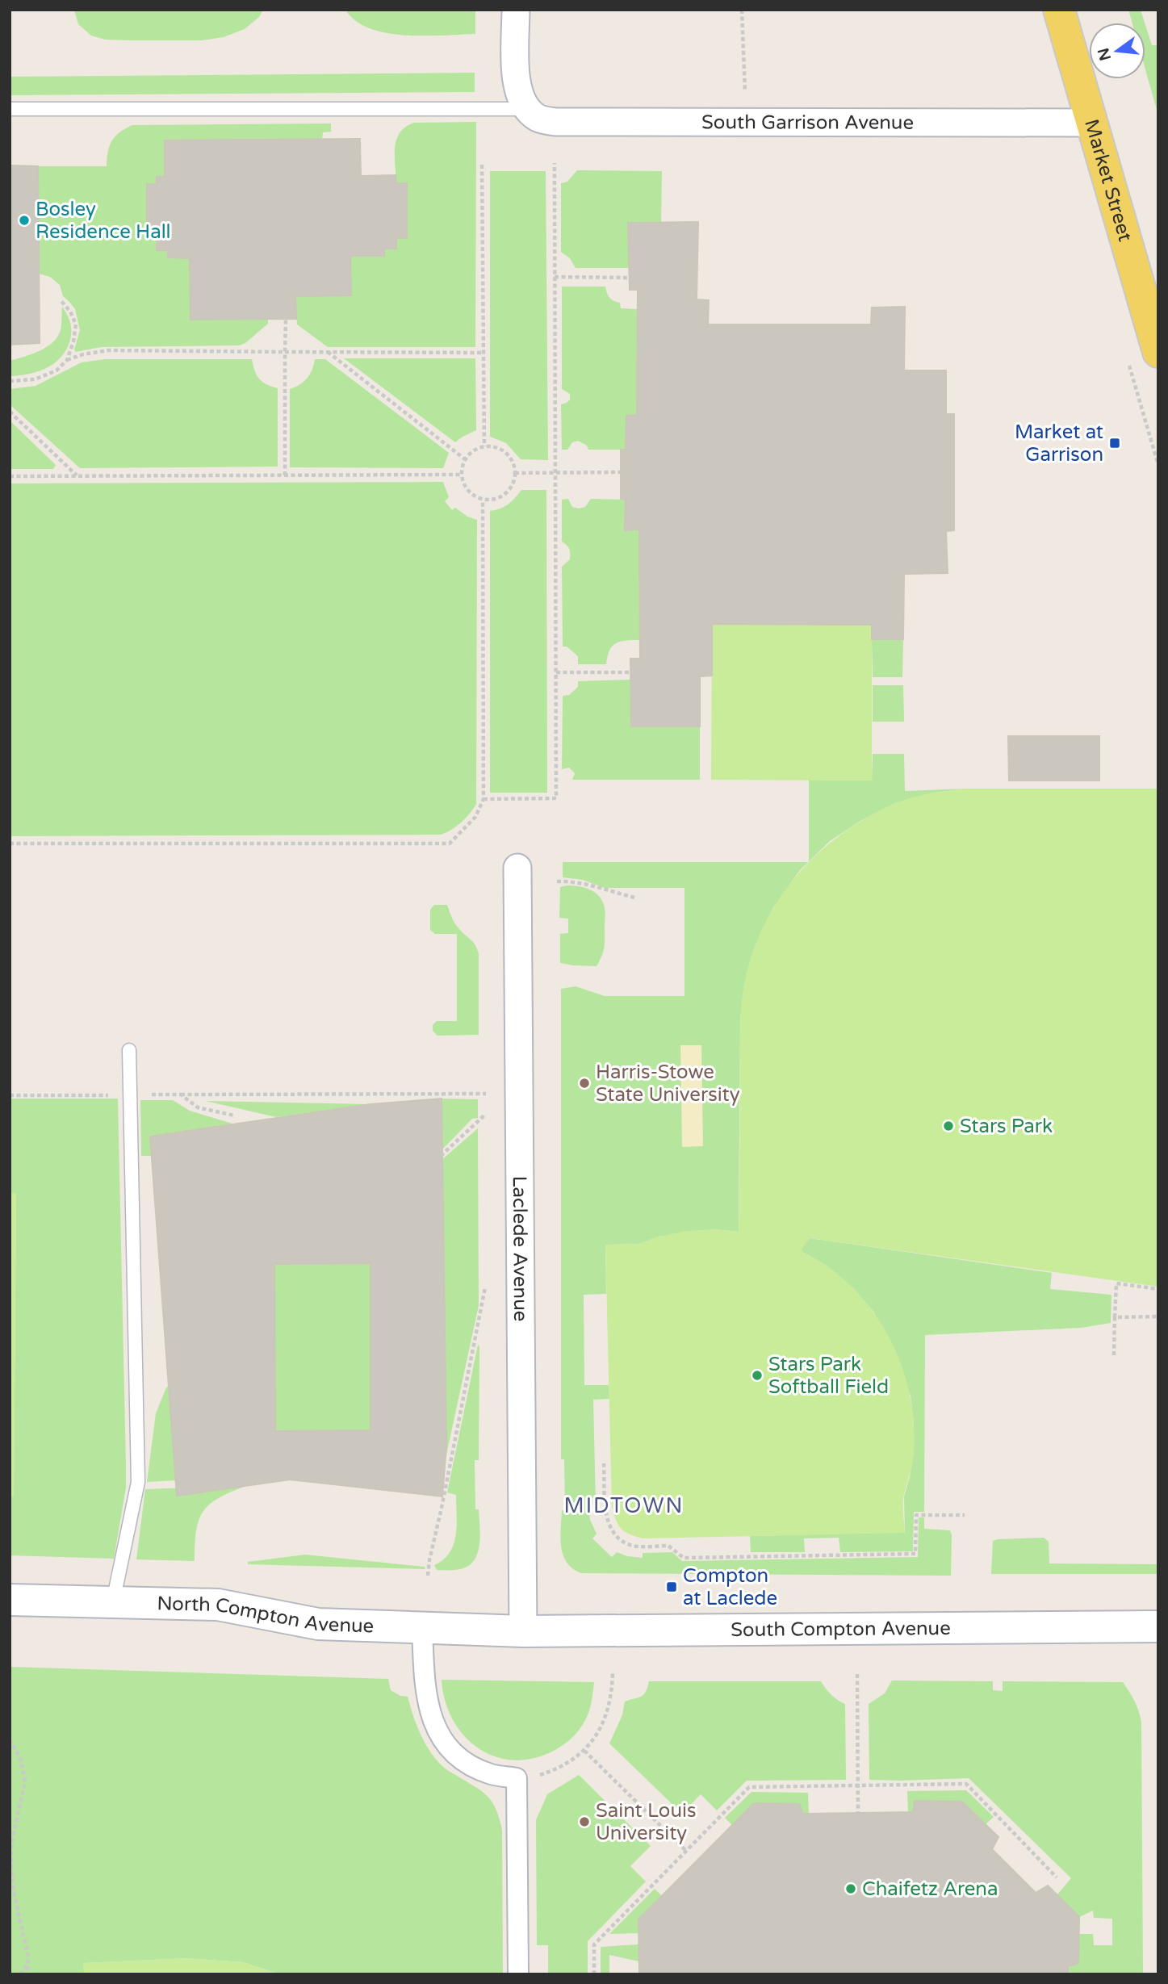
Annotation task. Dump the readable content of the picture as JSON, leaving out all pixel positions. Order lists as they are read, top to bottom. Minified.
{"streets":{"main road":["Market Street","North Compton Avenue","South Compton Avenue"],"street":["South Garrison Avenue","Laclede Avenue"]},"crossings":[["South Garrison Avenue","Market Street"],["Laclede Avenue","North Compton Avenue"],["Laclede Avenue","South Compton Avenue"],["North Compton Avenue","South Compton Avenue"]],"districts":["MIDTOWN"],"places":{"other":["Bosley Residence Hall","Harris-Stowe State University","Stars Park","Stars Park Softball Field","Saint Louis University","Chaifetz Arena"],"transit":["Market at Garrison","Compton at Laclede"]},"north":"left"}
